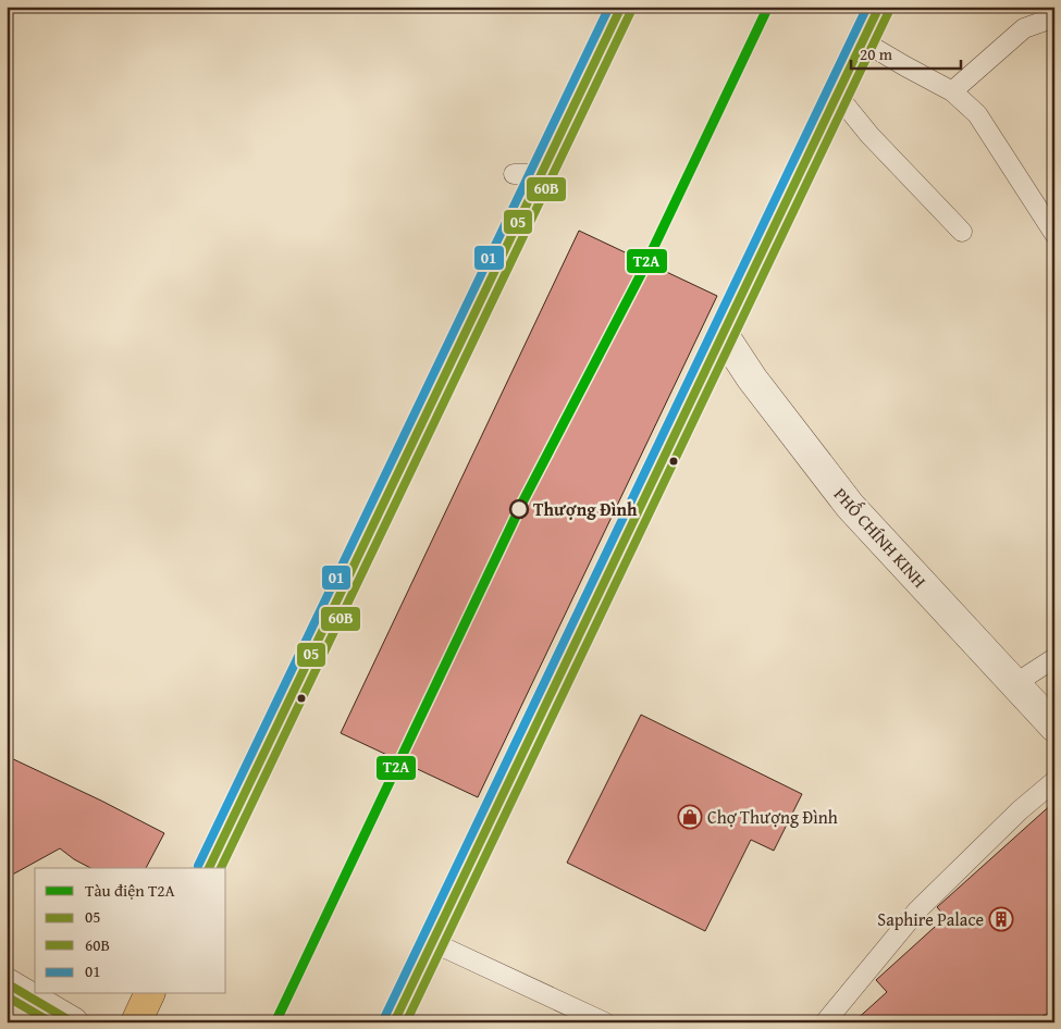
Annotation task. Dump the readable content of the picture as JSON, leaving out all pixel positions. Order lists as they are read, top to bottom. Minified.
{"streets":{"street":["PHỐ CHÍNH KINH"]},"places":{"other":["Thượng Đình"],"shop":["Chợ Thượng Đình"],"building":["Saphire Palace"]},"lines":["metro line T2A","transit line 05","transit line 01","transit line 60B"],"legend":["Tàu điện T2A","05","60B","01"],"scale_bar":"20 m"}
